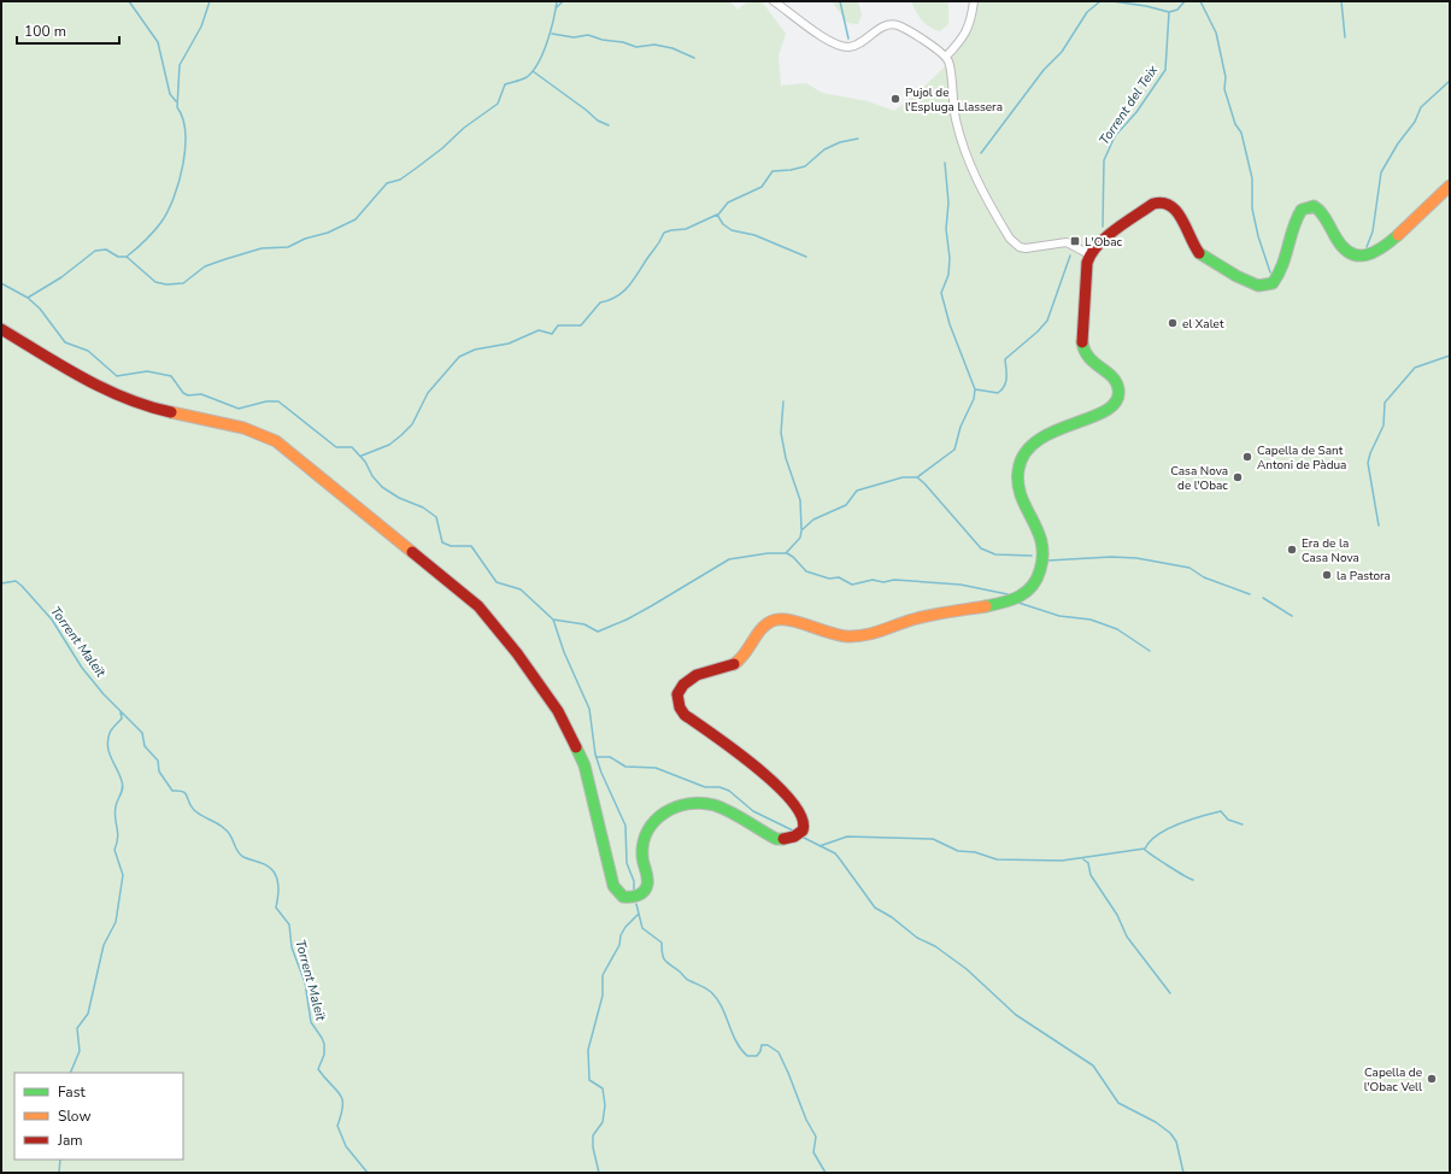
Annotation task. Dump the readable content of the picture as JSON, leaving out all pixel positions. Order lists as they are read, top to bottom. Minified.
{"water":["Torrent del Teix","Torrent Maleït"],"places":{"other":["Pujol de l'Espluga Llassera","el Xalet","Capella de Sant Antoni de Pàdua","Casa Nova de l'Obac","Era de la Casa Nova","la Pastora","Capella de l'Obac Vell"],"transit":["L'Obac"]},"legend":["Fast","Slow","Jam"],"scale_bar":"100 m"}
